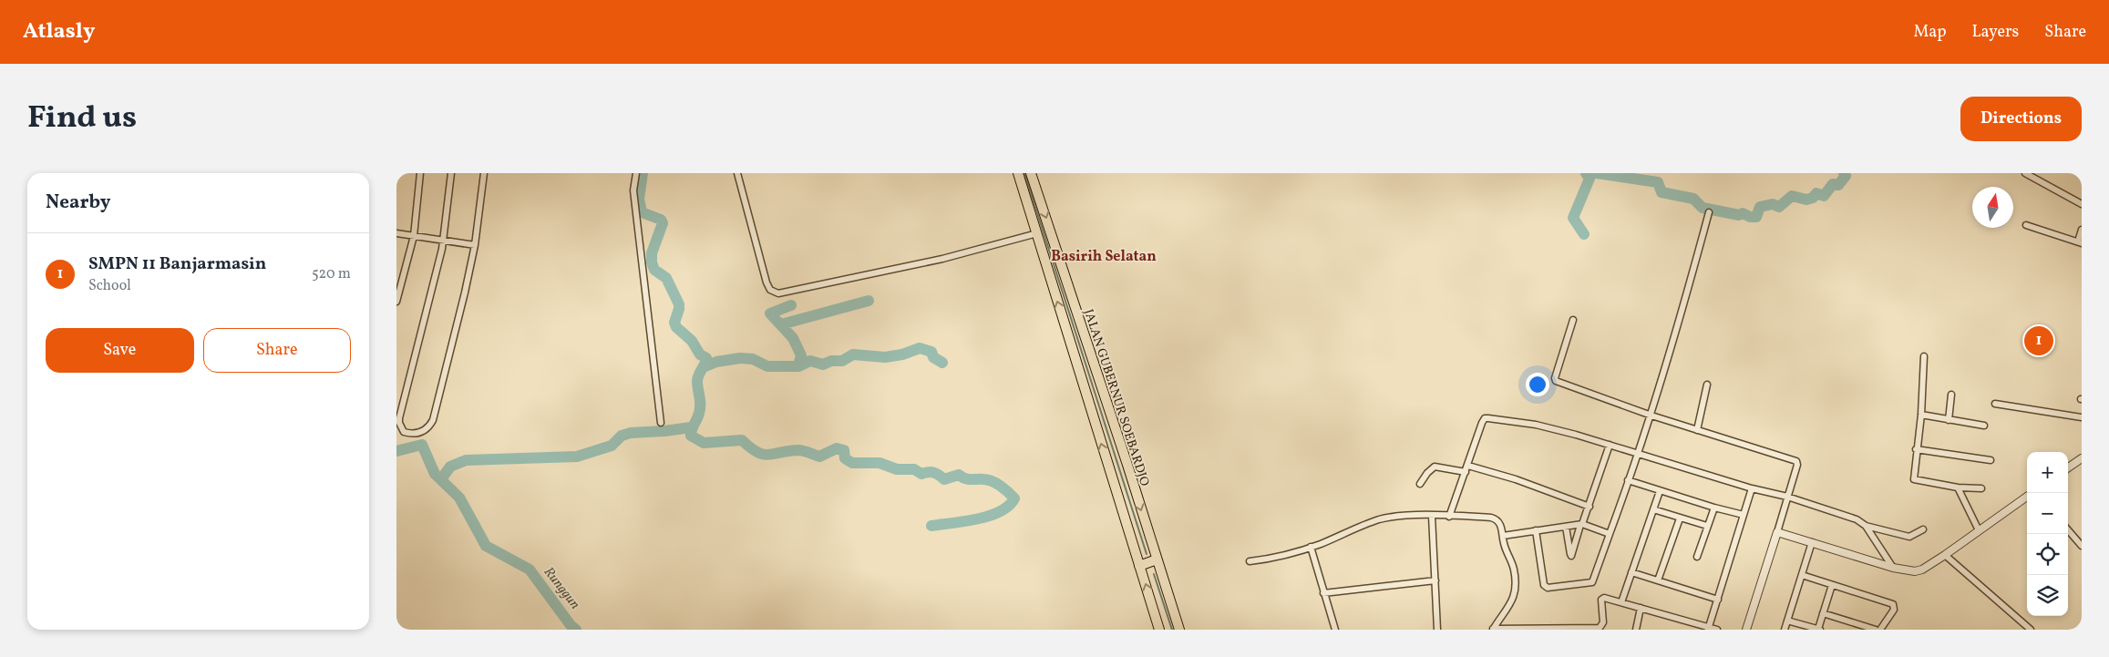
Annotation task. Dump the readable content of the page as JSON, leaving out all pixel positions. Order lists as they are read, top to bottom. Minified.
{"streets":{"highway":["JALAN GUBERNUR SOEBARDJO"]},"districts":["Basirih Selatan"],"water":["Runggun"],"north":"top","page":{"header":"Atlasly","nav":["Map","Layers","Share"],"title":"Find us","buttons":["Directions",["Save","Share"]],"heading":"Nearby","list":[{"mark":"1","name":"SMPN 11 Banjarmasin","note":"School","value":"520 m"}],"pins":"1","map_buttons":["+","−"]}}
